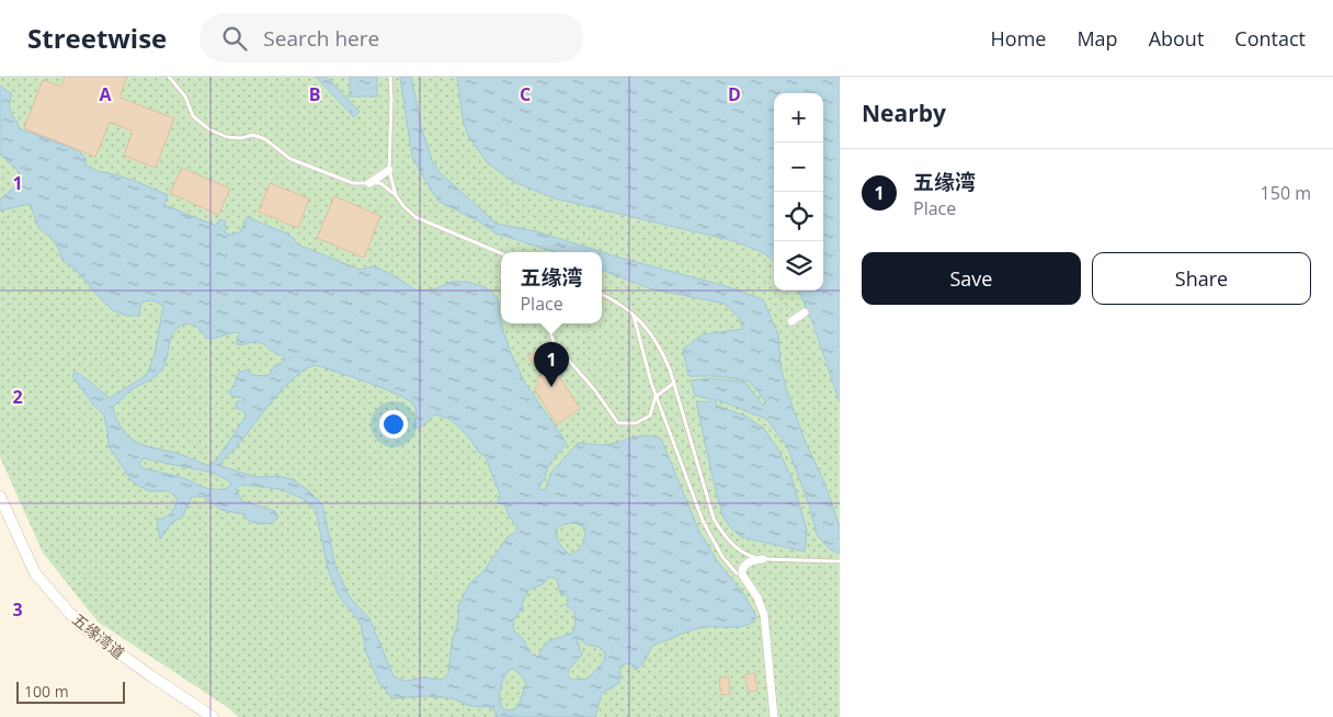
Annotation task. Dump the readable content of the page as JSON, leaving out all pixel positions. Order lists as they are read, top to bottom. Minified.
{"streets":{"main road":["五缘湾道"]},"scale_bar":"100 m","page":{"header":"Streetwise","search":"Search here","nav":["Home","Map","About","Contact"],"heading":"Nearby","map_buttons":["+","−"],"list":[{"mark":"1","name":"五缘湾","note":"Place","value":"150 m"}],"buttons":["Save","Share"],"popup":["五缘湾","Place"],"pins":"1","scale":"100 m"},"grid":{"columns":["A","B","C","D"],"rows":["1","2","3"]}}
